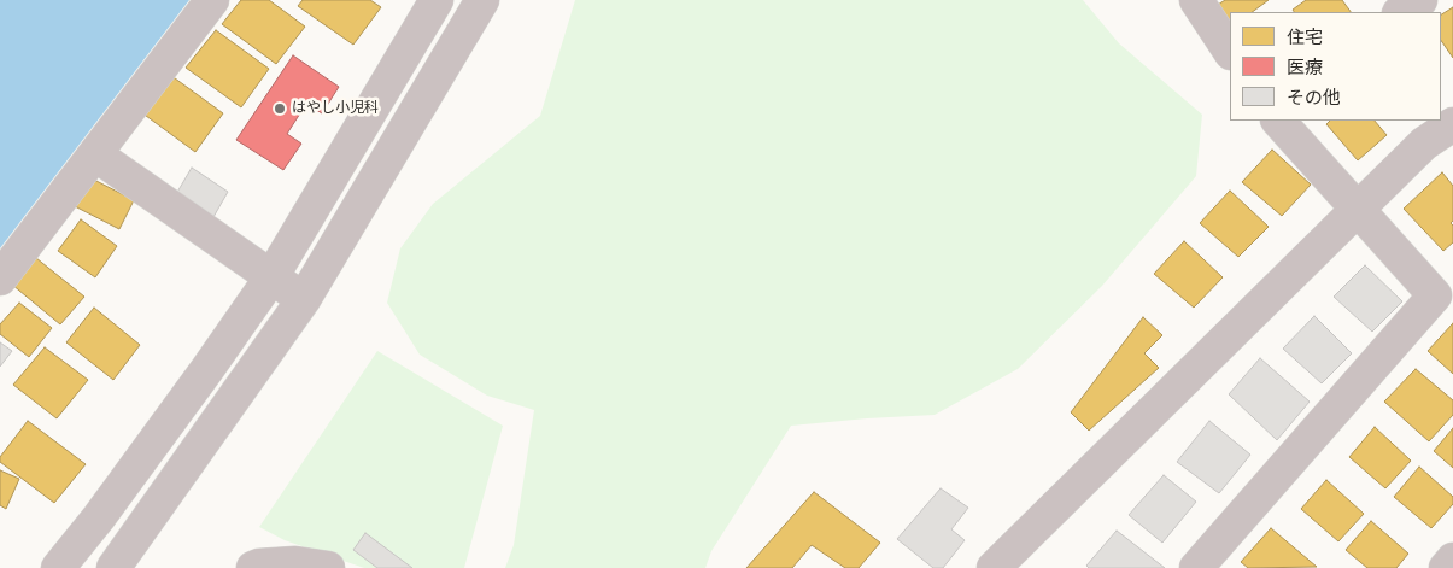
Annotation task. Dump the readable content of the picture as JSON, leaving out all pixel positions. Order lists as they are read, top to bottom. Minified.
{"places":["はやし小児科"],"legend":["住宅","医療","その他"]}
